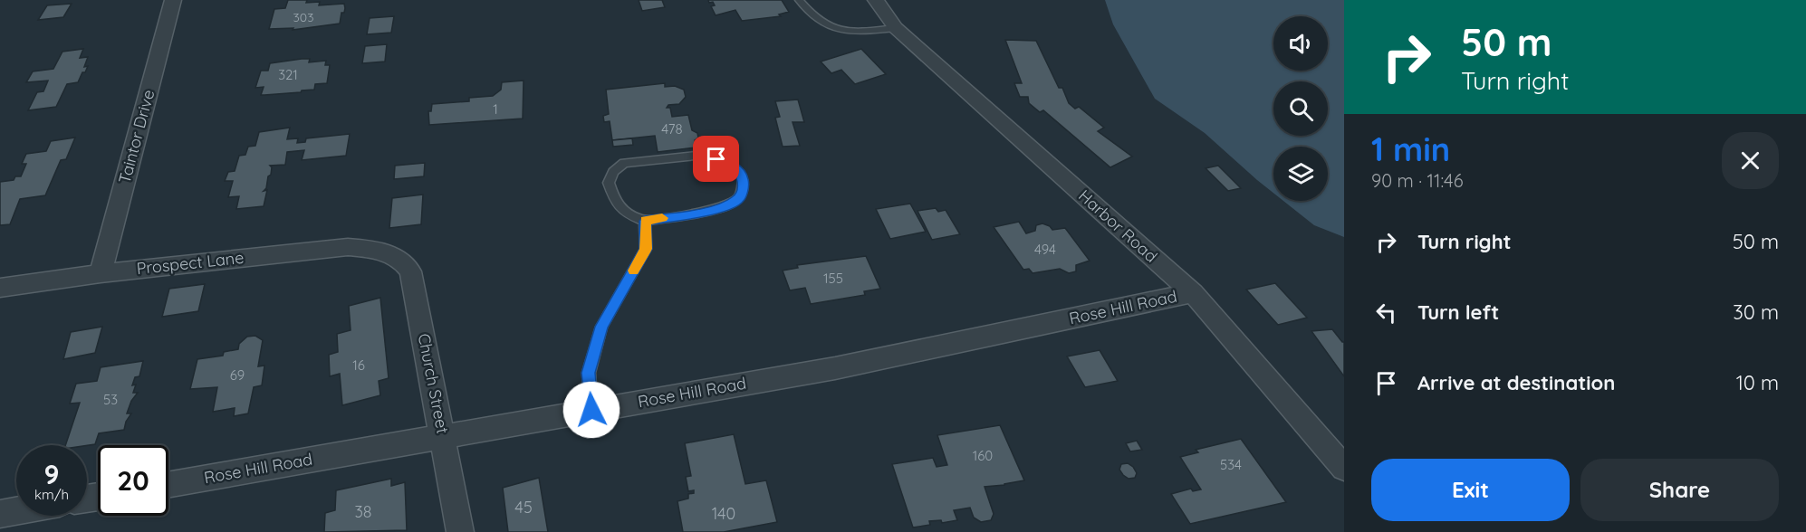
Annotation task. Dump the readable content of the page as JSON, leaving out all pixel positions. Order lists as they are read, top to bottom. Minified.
{"streets":{"street":["Taintor Drive","Harbor Road","Prospect Lane","Rose Hill Road","Church Street"]},"crossings":[["Taintor Drive","Prospect Lane"],["Harbor Road","Rose Hill Road"],["Prospect Lane","Church Street"],["Rose Hill Road","Church Street"]],"house_numbers":["303","321","1","478","494","155","16","69","53","160","534","45","38","140"],"page":{"turn":["50 m","Turn right"],"heading":["1 min","90 m · 11:46"],"list":[{"name":"Turn right","value":"50 m"},{"name":"Turn left","value":"30 m"},{"name":"Arrive at destination","value":"10 m"}],"speed":"9 km/h","limit":"20","buttons":["Exit","Share"]}}
